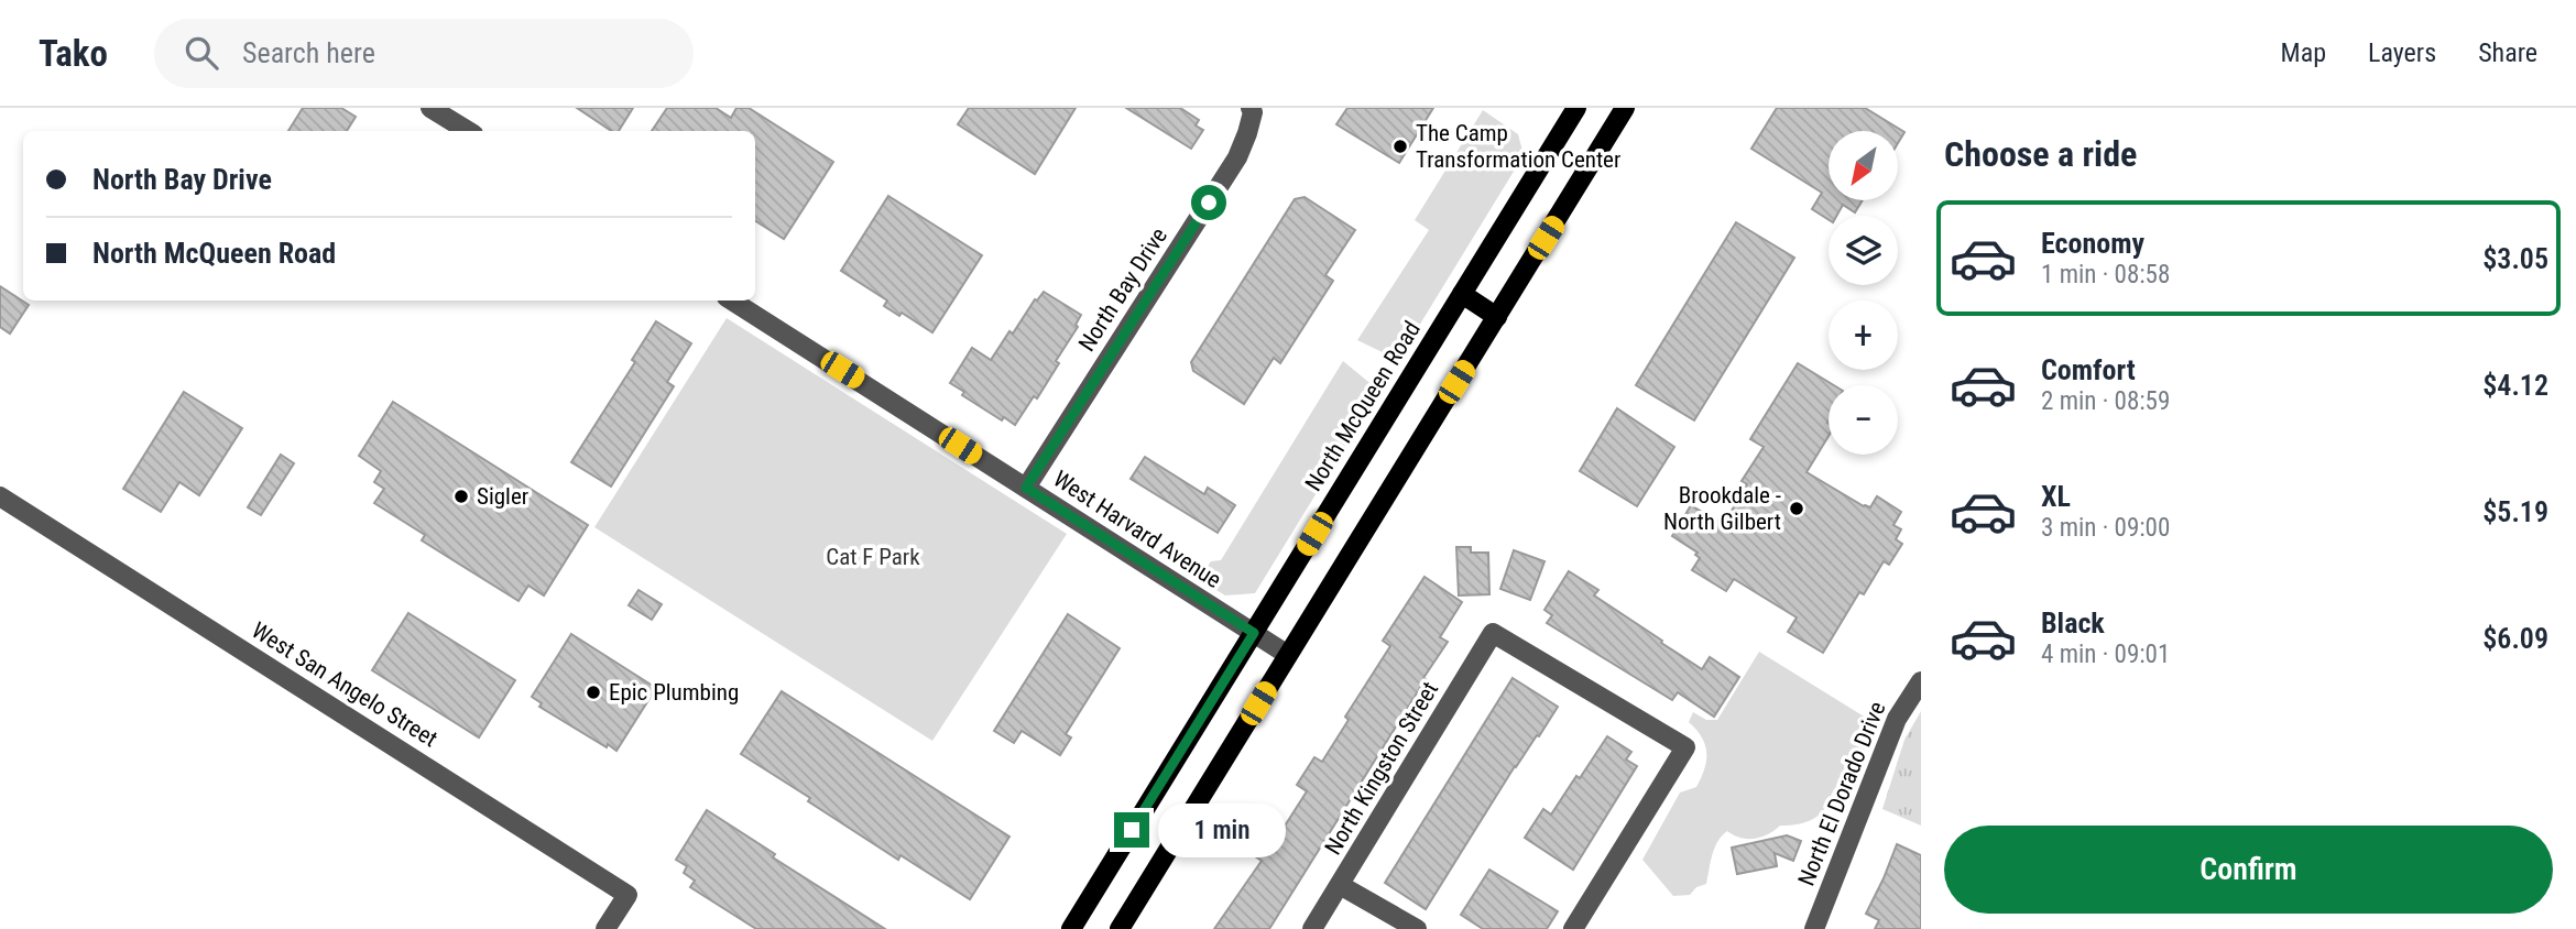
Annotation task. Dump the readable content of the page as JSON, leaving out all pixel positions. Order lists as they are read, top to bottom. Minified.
{"streets":{"main road":["North McQueen Road"],"street":["North Bay Drive","West Harvard Avenue","West San Angelo Street","North Kingston Street","North El Dorado Drive"]},"crossings":[["North Bay Drive","West Harvard Avenue"],["North McQueen Road","West Harvard Avenue"]],"parks":["Cat F Park"],"places":["The Camp Transformation Center","Sigler","Brookdale - North Gilbert","Epic Plumbing"],"north":"bottom left","page":{"header":"Tako","search":"Search here","nav":["Map","Layers","Share"],"heading":"Choose a ride","map_buttons":["+","−"],"banner":["North Bay Drive","North McQueen Road"],"list":[{"name":"Economy","note":"1 min · 08:58","value":"$3.05"},{"name":"Comfort","note":"2 min · 08:59","value":"$4.12"},{"name":"XL","note":"3 min · 09:00","value":"$5.19"},{"name":"Black","note":"4 min · 09:01","value":"$6.09"}],"bubble":"1 min","buttons":"Confirm"}}
